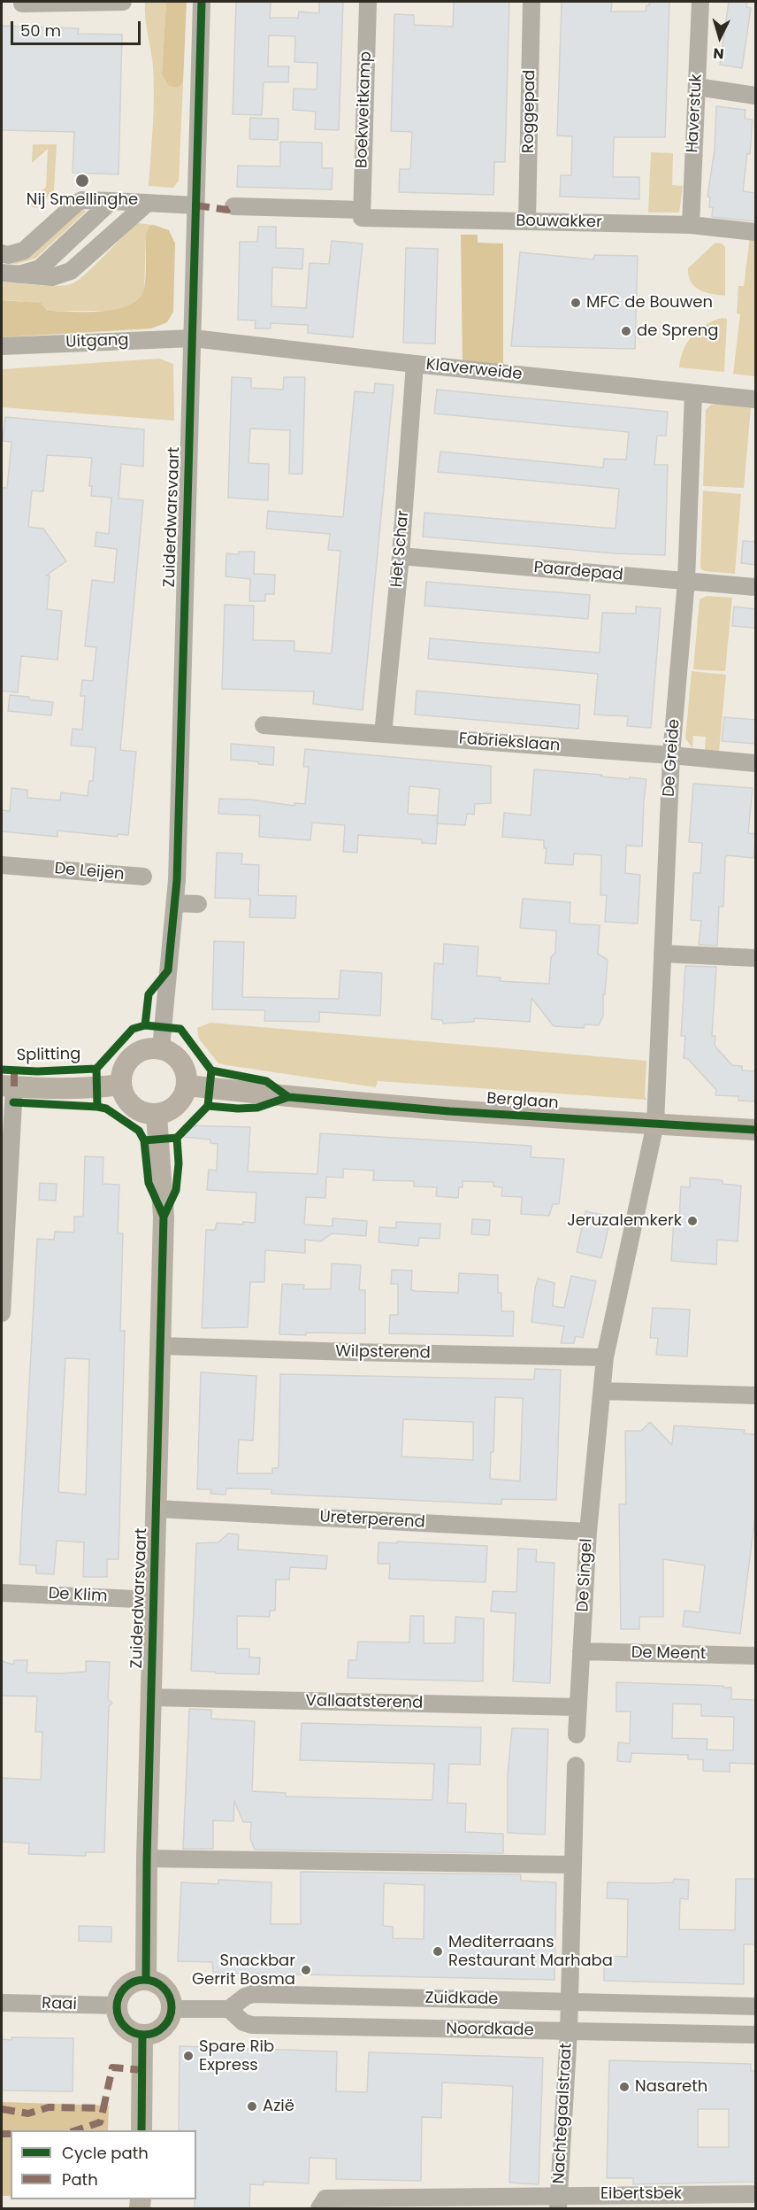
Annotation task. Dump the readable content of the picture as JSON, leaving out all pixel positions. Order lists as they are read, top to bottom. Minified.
{"streets":{"main road":["Zuiderdwarsvaart","Splitting","Berglaan"],"street":["Boekweitkamp","Roggepad","Haverstuk","Bouwakker","Uitgang","Klaverweide","Het Schar","Paardepad","Fabriekslaan","De Greide","De Leijen","Wilpsterend","Ureterperend","De Singel","De Klim","De Meent","Vallaatsterend","Zuidkade","Raai","Noordkade","Nachtegaalstraat","Eibertsbek"]},"crossings":[["Boekweitkamp","Bouwakker"],["Roggepad","Bouwakker"],["Haverstuk","Bouwakker"],["Uitgang","Klaverweide"],["Uitgang","Zuiderdwarsvaart"],["Klaverweide","Zuiderdwarsvaart"],["Klaverweide","Het Schar"],["Klaverweide","De Greide"],["Zuiderdwarsvaart","Splitting"],["Zuiderdwarsvaart","Berglaan"],["Zuiderdwarsvaart","Wilpsterend"],["Zuiderdwarsvaart","Ureterperend"],["Zuiderdwarsvaart","De Klim"],["Zuiderdwarsvaart","Vallaatsterend"],["Zuiderdwarsvaart","Raai"],["Het Schar","Paardepad"],["Het Schar","Fabriekslaan"],["Paardepad","De Greide"],["Fabriekslaan","De Greide"],["De Greide","Berglaan"],["De Greide","De Singel"],["Splitting","Berglaan"],["Berglaan","De Singel"],["Wilpsterend","De Singel"],["Ureterperend","De Singel"],["De Singel","De Meent"],["De Singel","Vallaatsterend"],["Zuidkade","Noordkade"],["Noordkade","Nachtegaalstraat"],["Nachtegaalstraat","Eibertsbek"]],"places":["Nij Smellinghe","MFC de Bouwen","de Spreng","Jeruzalemkerk","Mediterraans Restaurant Marhaba","Snackbar Gerrit Bosma","Spare Rib Express","Nasareth","Azië"],"legend":["Cycle path","Path"],"scale_bar":"50 m","north":"bottom"}
